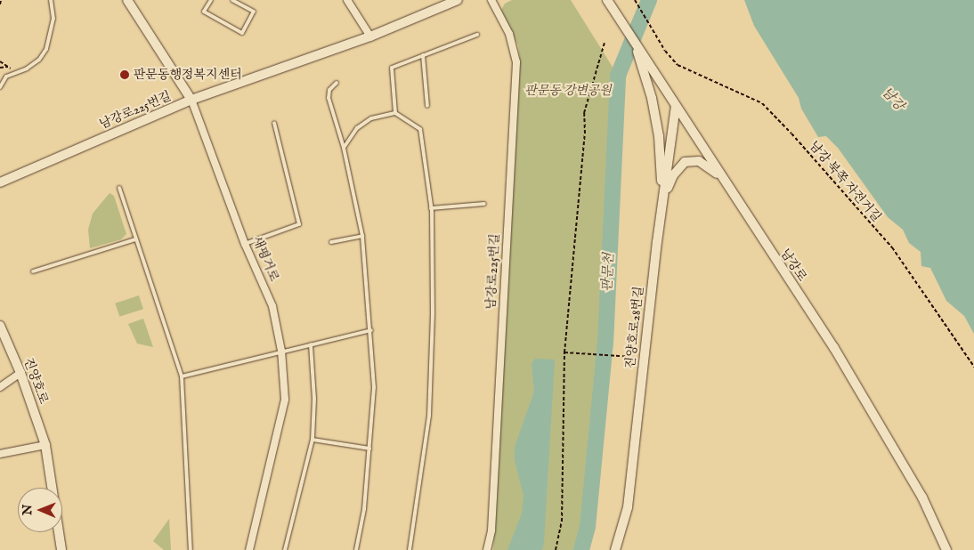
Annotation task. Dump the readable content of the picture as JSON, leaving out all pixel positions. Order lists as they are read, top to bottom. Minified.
{"streets":{"street":["남강로225번길","새평거로","남강로","진양호로28번길","진양호로"],"path":["남강 북쪽 자전거길"]},"crossings":[["남강로225번길","새평거로"],["남강로","진양호로28번길"]],"water":["남강","판문천"],"parks":["판문동 강변공원"],"places":["판문동행정복지센터"],"north":"left"}
